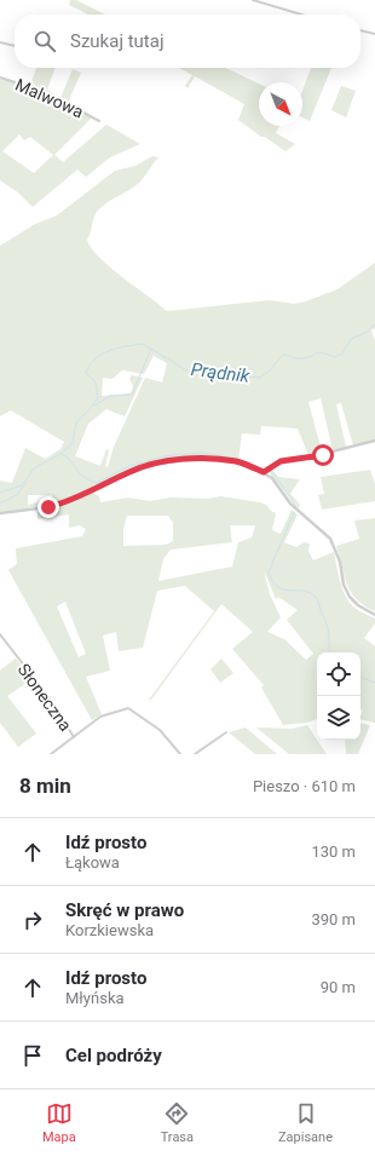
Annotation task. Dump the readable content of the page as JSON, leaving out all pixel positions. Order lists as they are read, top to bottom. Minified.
{"streets":{"street":["Malwowa","Słoneczna"]},"water":["Prądnik"],"north":"bottom right","page":{"search":"Szukaj tutaj","heading":["8 min","Pieszo · 610 m"],"list":[["Idź prosto","Łąkowa","130 m"],["Skręć w prawo","Korzkiewska","390 m"],["Idź prosto","Młyńska","90 m"],"Cel podróży"],"nav":["Mapa","Trasa","Zapisane"]}}
